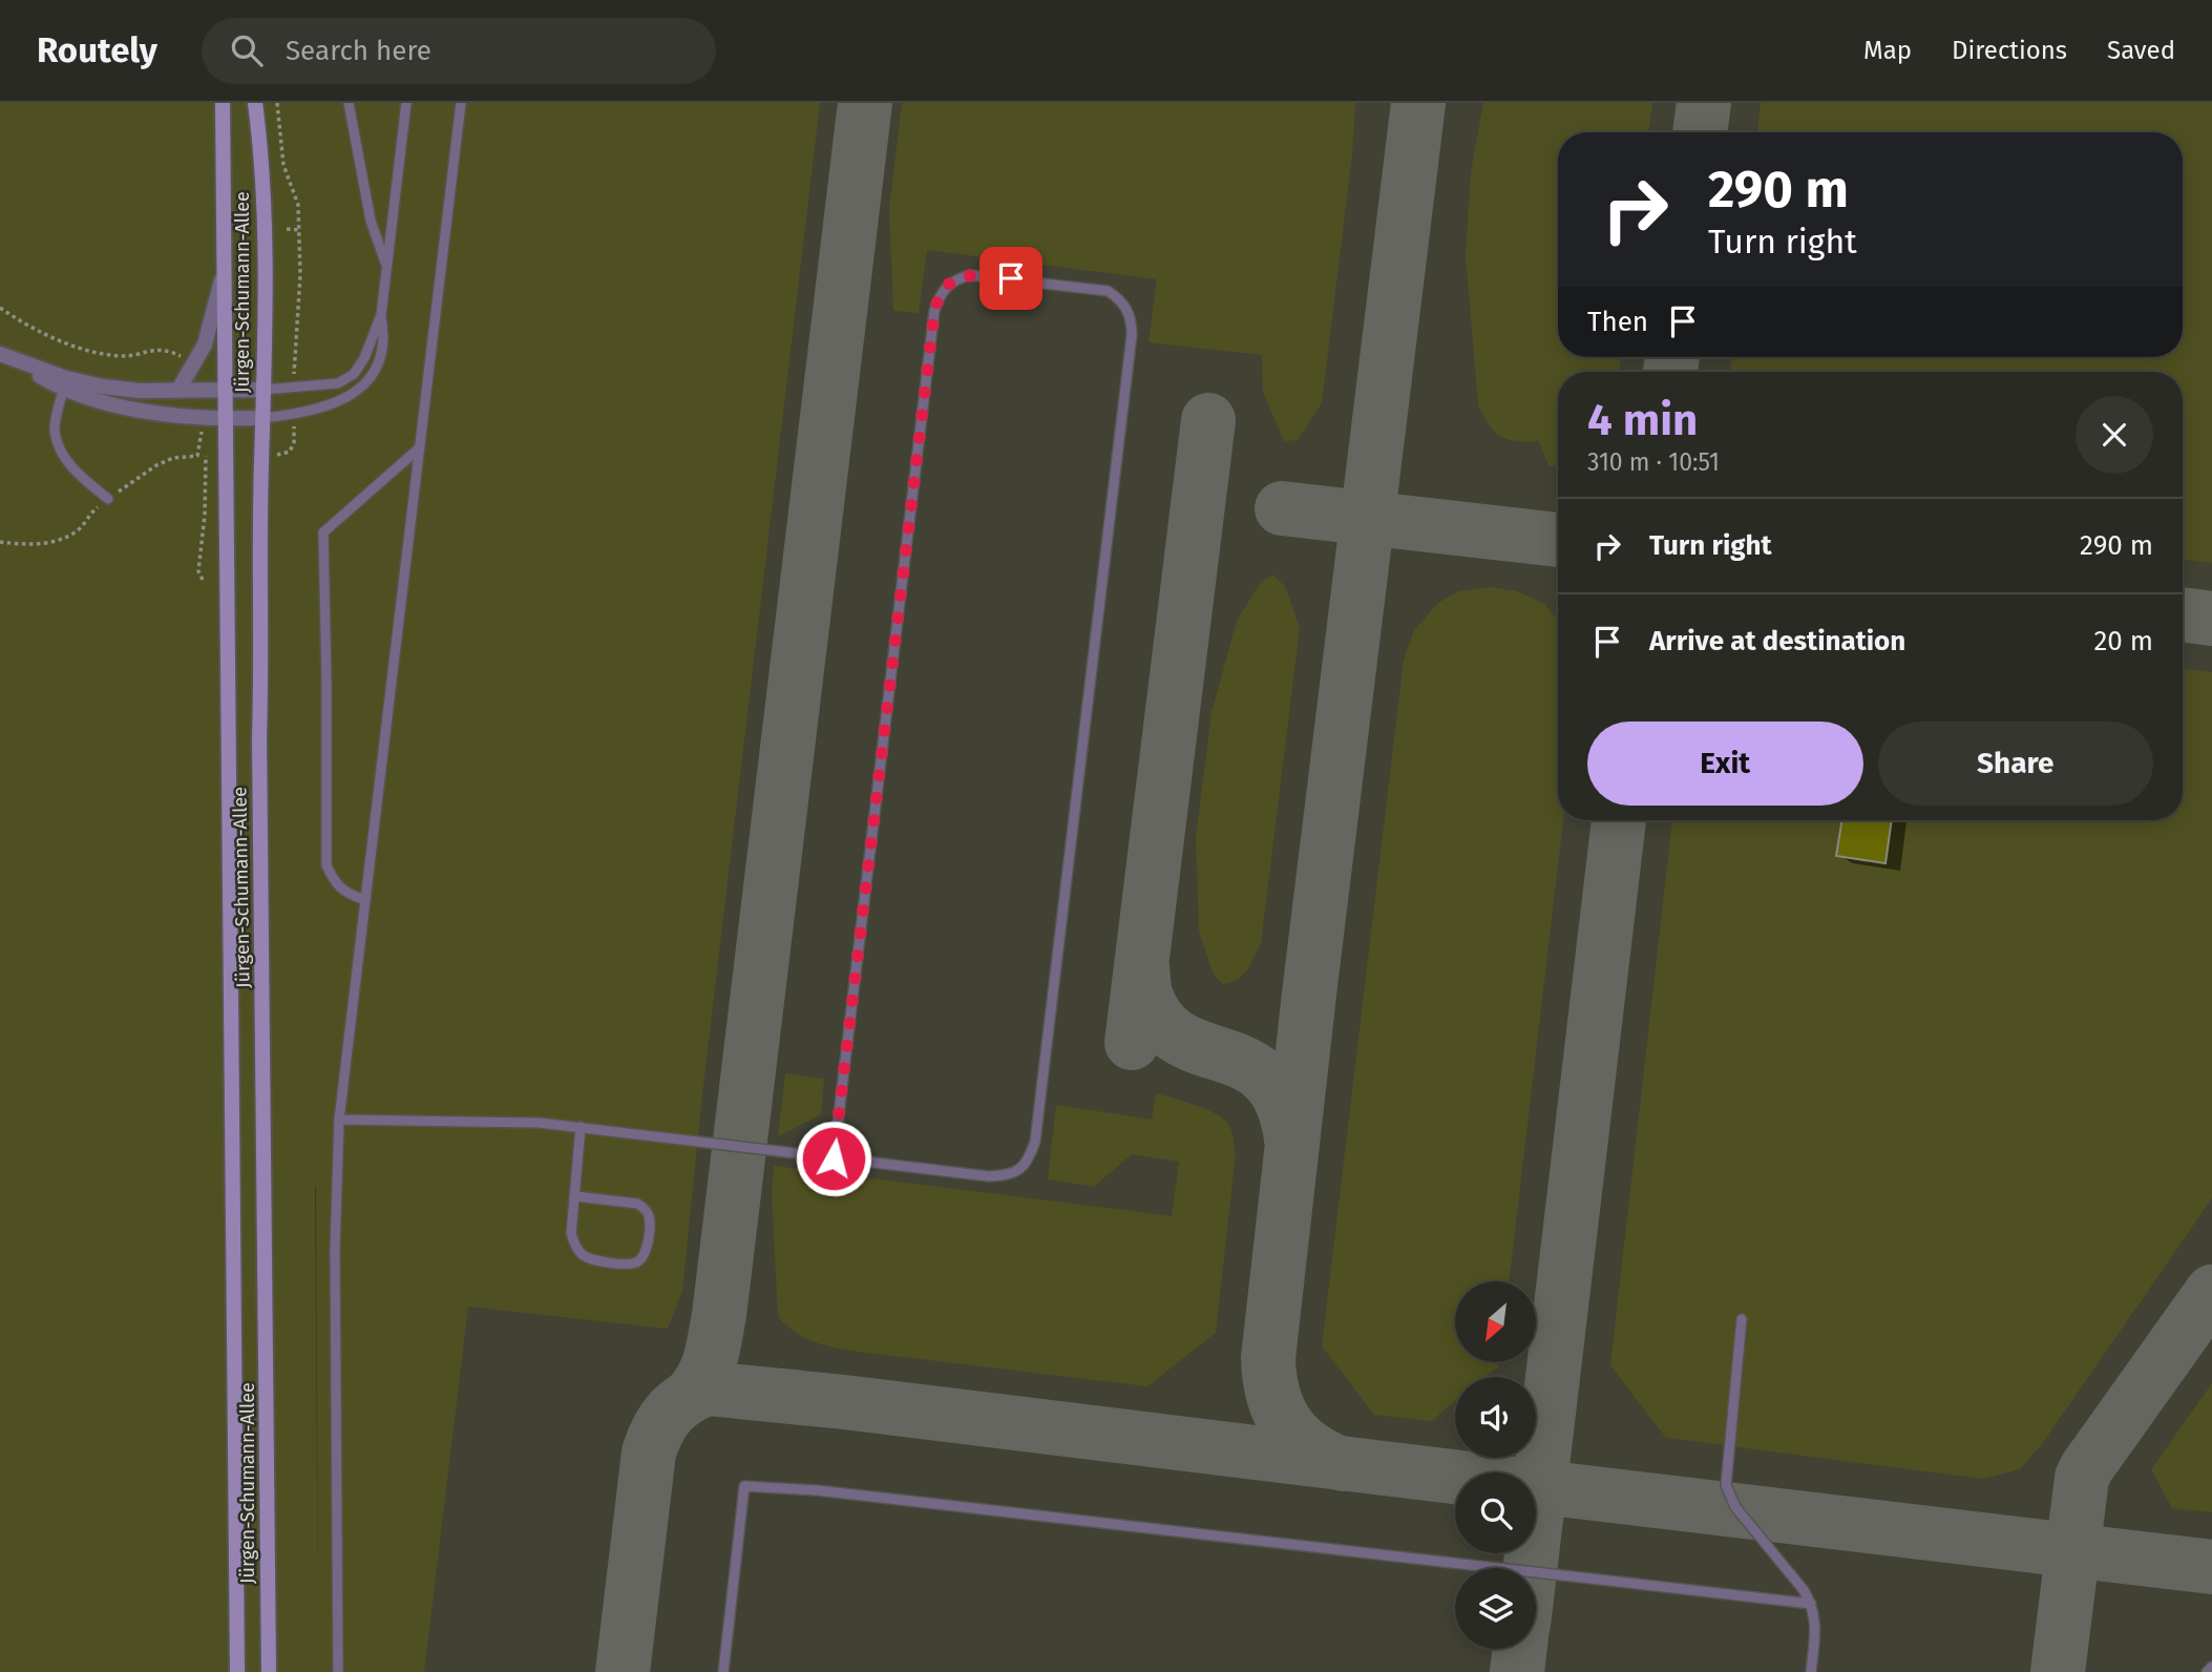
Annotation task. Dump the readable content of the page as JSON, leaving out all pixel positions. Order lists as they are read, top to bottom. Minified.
{"streets":{"street":["Jürgen-Schumann-Allee"]},"north":"bottom left","page":{"header":"Routely","search":"Search here","nav":["Map","Directions","Saved"],"turn":["290 m","Turn right"],"then":"Then","heading":["4 min","310 m · 10:51"],"list":[{"name":"Turn right","value":"290 m"},{"name":"Arrive at destination","value":"20 m"}],"buttons":["Exit","Share"]}}
